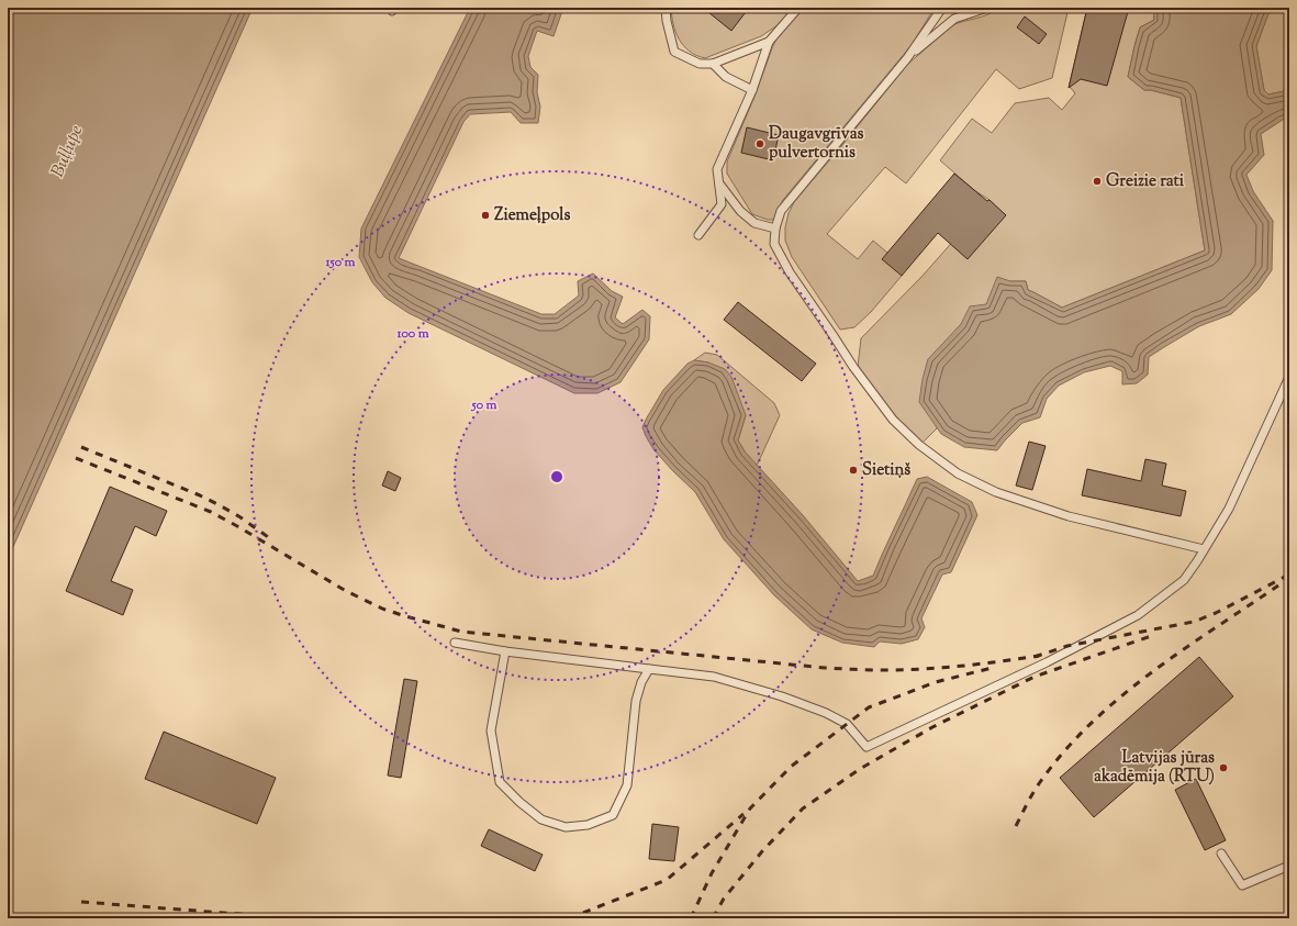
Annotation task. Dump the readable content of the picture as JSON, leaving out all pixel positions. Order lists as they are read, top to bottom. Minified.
{"water":["Buļļupe"],"places":["Daugavgrīvas pulvertornis","Greizie rati","Ziemeļpols","Sietiņš","Latvijas jūras akadēmija (RTU)"],"rings":["150 m","100 m","50 m"]}
